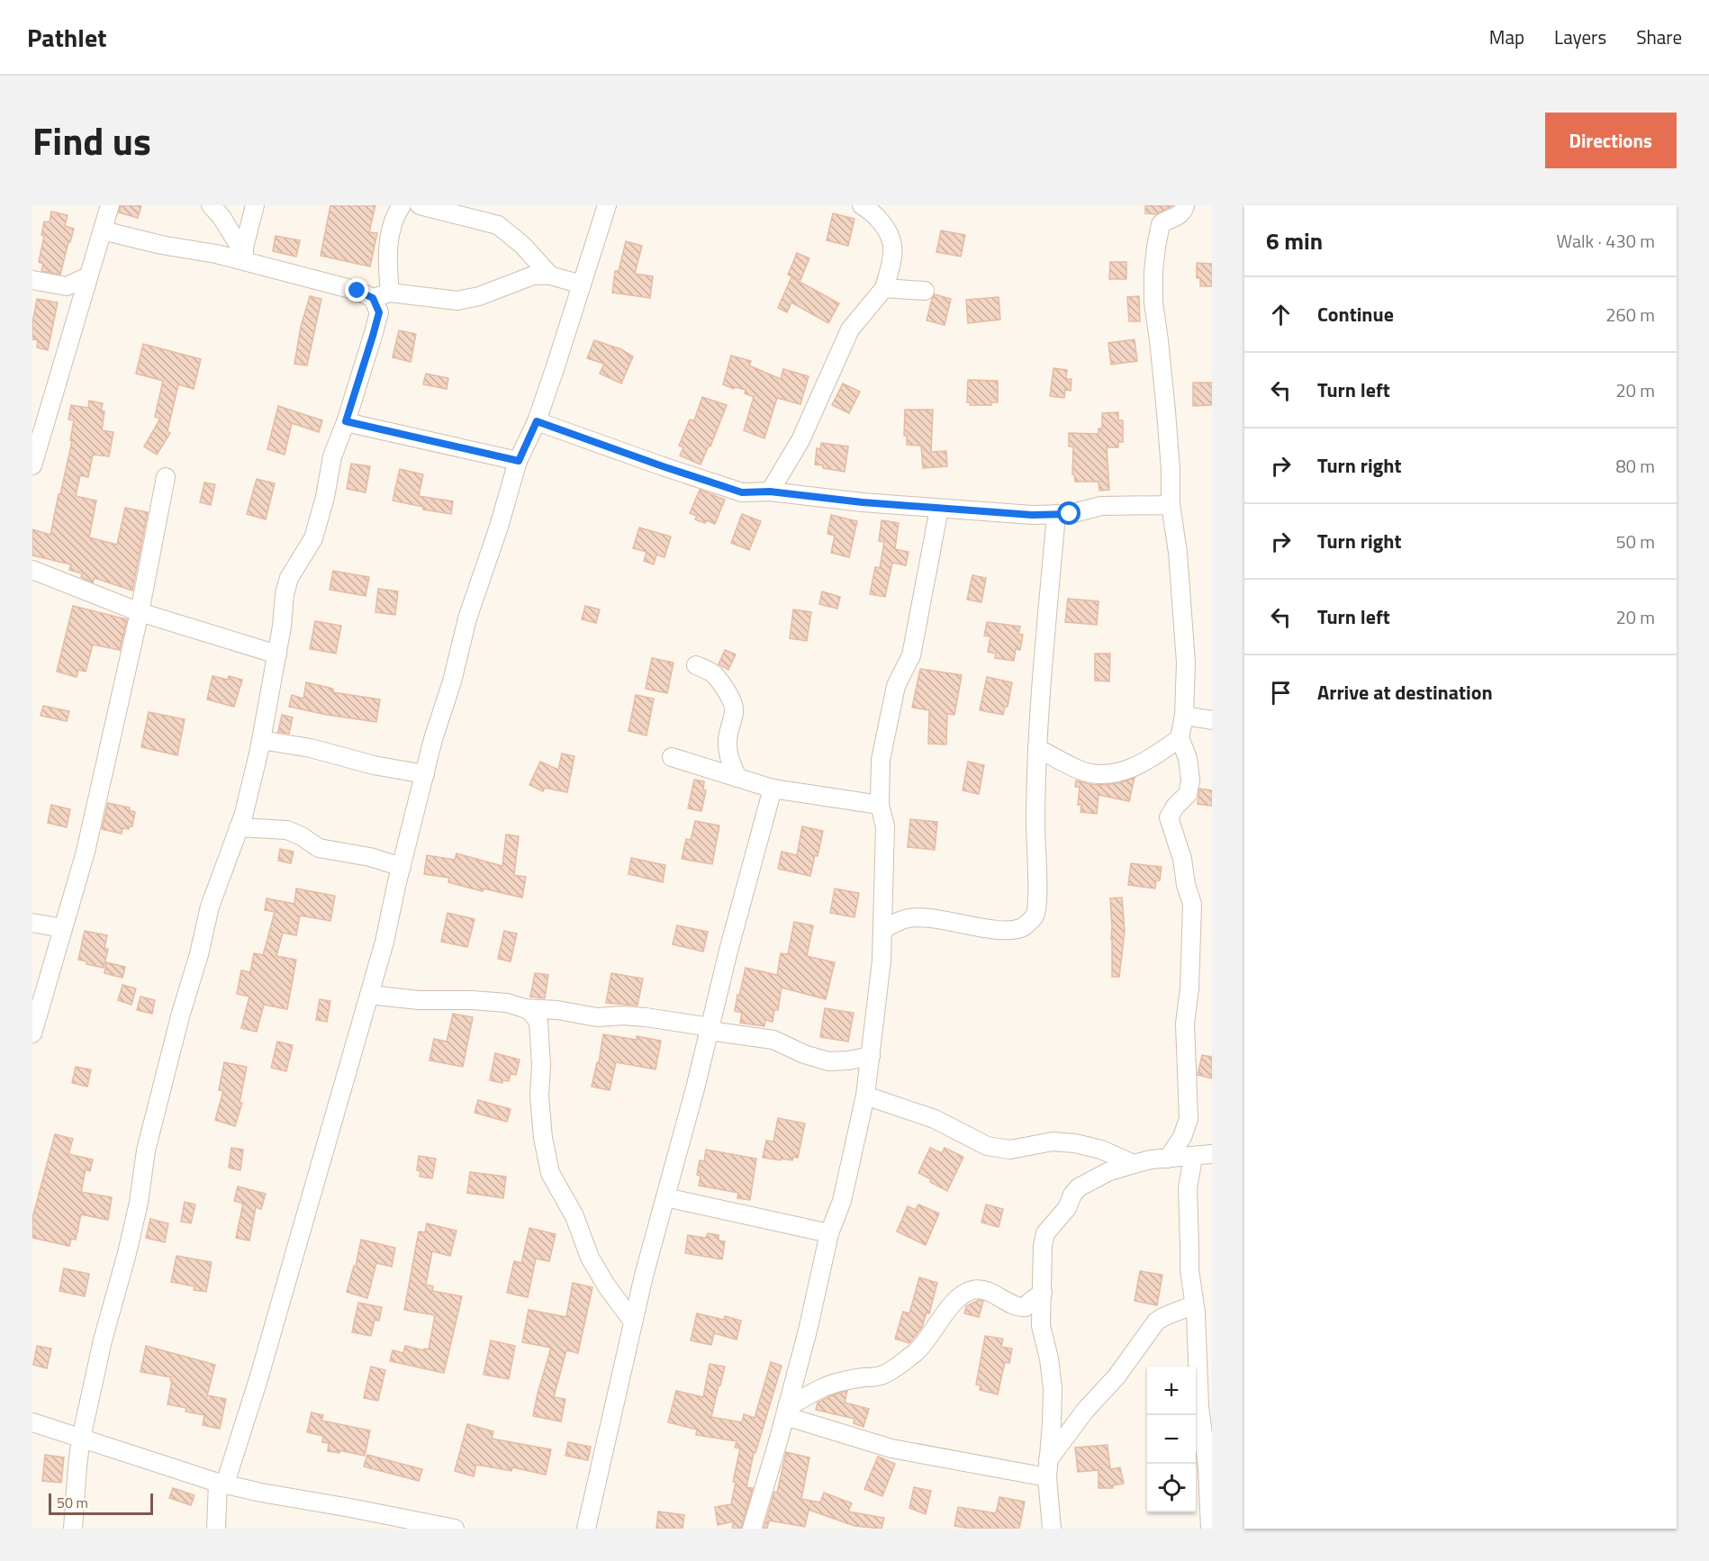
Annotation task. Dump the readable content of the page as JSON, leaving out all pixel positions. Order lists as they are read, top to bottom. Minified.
{"scale_bar":"50 m","page":{"header":"Pathlet","nav":["Map","Layers","Share"],"title":"Find us","buttons":"Directions","heading":["6 min","Walk · 430 m"],"list":[["Continue","260 m"],["Turn left","20 m"],["Turn right","80 m"],["Turn right","50 m"],["Turn left","20 m"],"Arrive at destination"],"map_buttons":["+","−"],"scale":"50 m"}}
